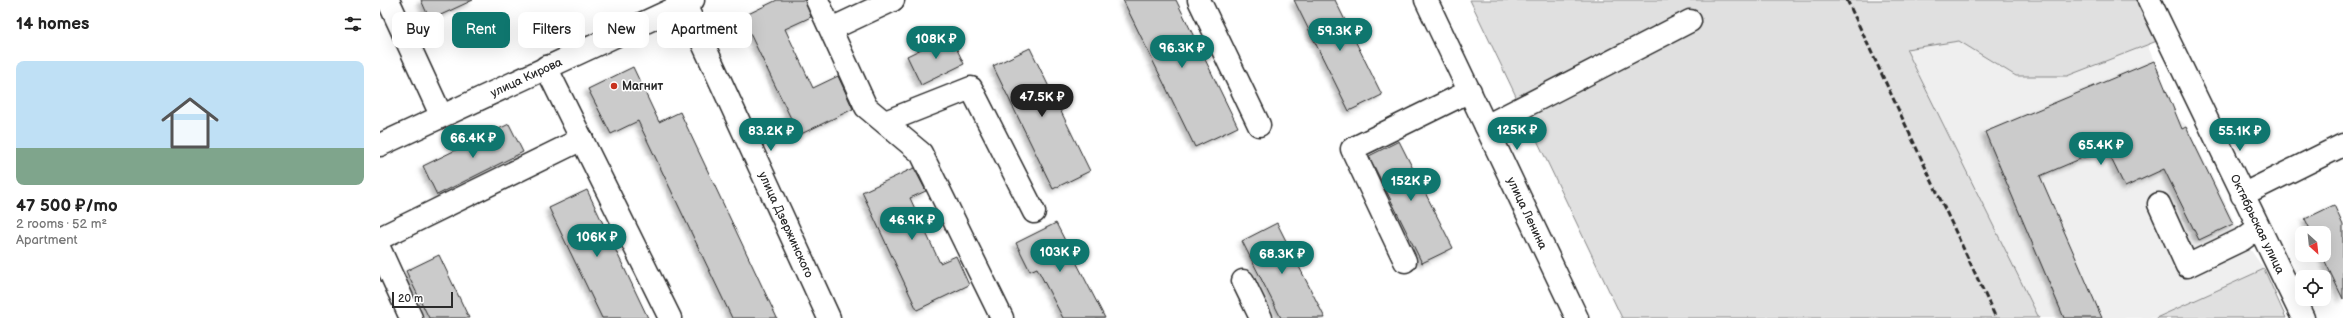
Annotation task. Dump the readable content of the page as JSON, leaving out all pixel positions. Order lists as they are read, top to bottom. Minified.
{"streets":{"street":["улица Кирова","улица Ленина","Октябрьская улица","улица Дзержинского"]},"crossings":[["улица Кирова","улица Дзержинского"]],"places":["Магнит"],"scale_bar":"20 m","north":"bottom right","page":{"heading":"14 homes","chip":["Buy","Rent","Filters","New","Apartment"],"price":["59.3K ₽","108K ₽","96.3K ₽","47.5K ₽","125K ₽","83.2K ₽","55.1K ₽","66.4K ₽","65.4K ₽","152K ₽","46.9K ₽","106K ₽","103K ₽","68.3K ₽"],"list":[{"name":"47 500 ₽/mo","note":"2 rooms · 52 m² · Apartment"}],"scale":"20 m"}}
